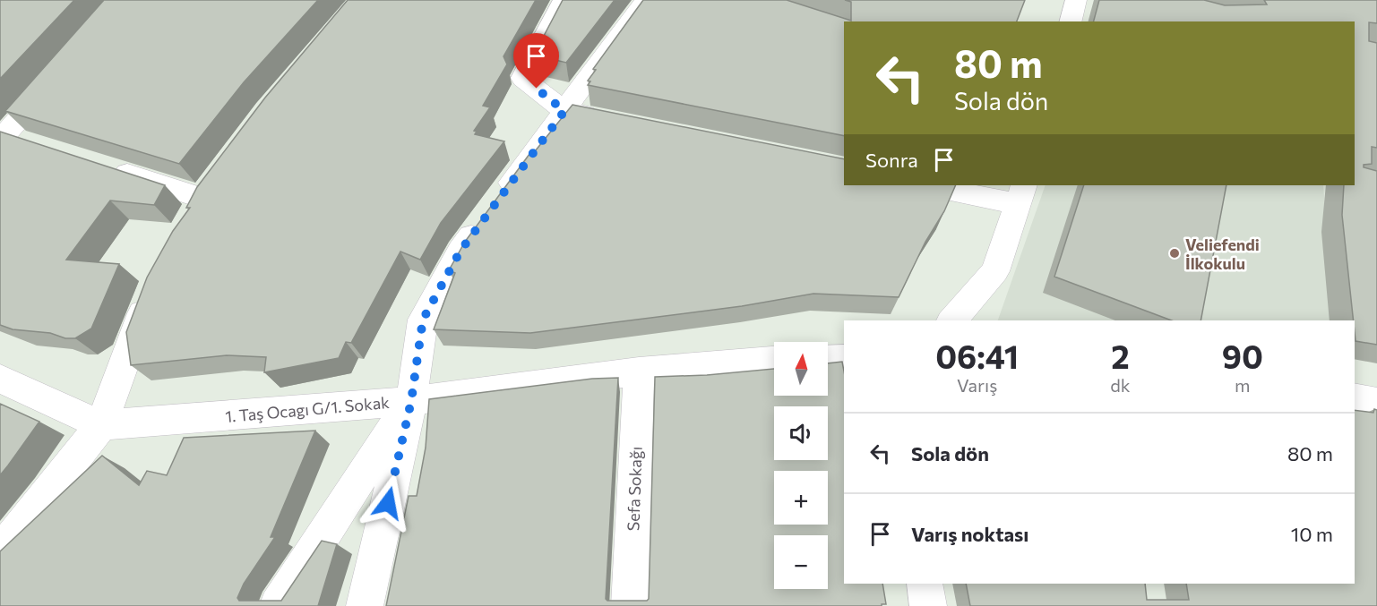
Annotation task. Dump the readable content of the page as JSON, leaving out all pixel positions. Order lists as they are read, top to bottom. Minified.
{"streets":{"street":["1. Taş Ocagı G/1. Sokak","Sefa Sokağı"]},"crossings":[["1. Taş Ocagı G/1. Sokak","Sefa Sokağı"]],"places":["Veliefendi İlkokulu"],"north":"top","page":{"turn":["80 m","Sola dön"],"then":"Sonra","eta":["06:41","Varış","2","dk","90","m"],"map_buttons":["+","−"],"list":[{"name":"Sola dön","value":"80 m"},{"name":"Varış noktası","value":"10 m"}]}}
